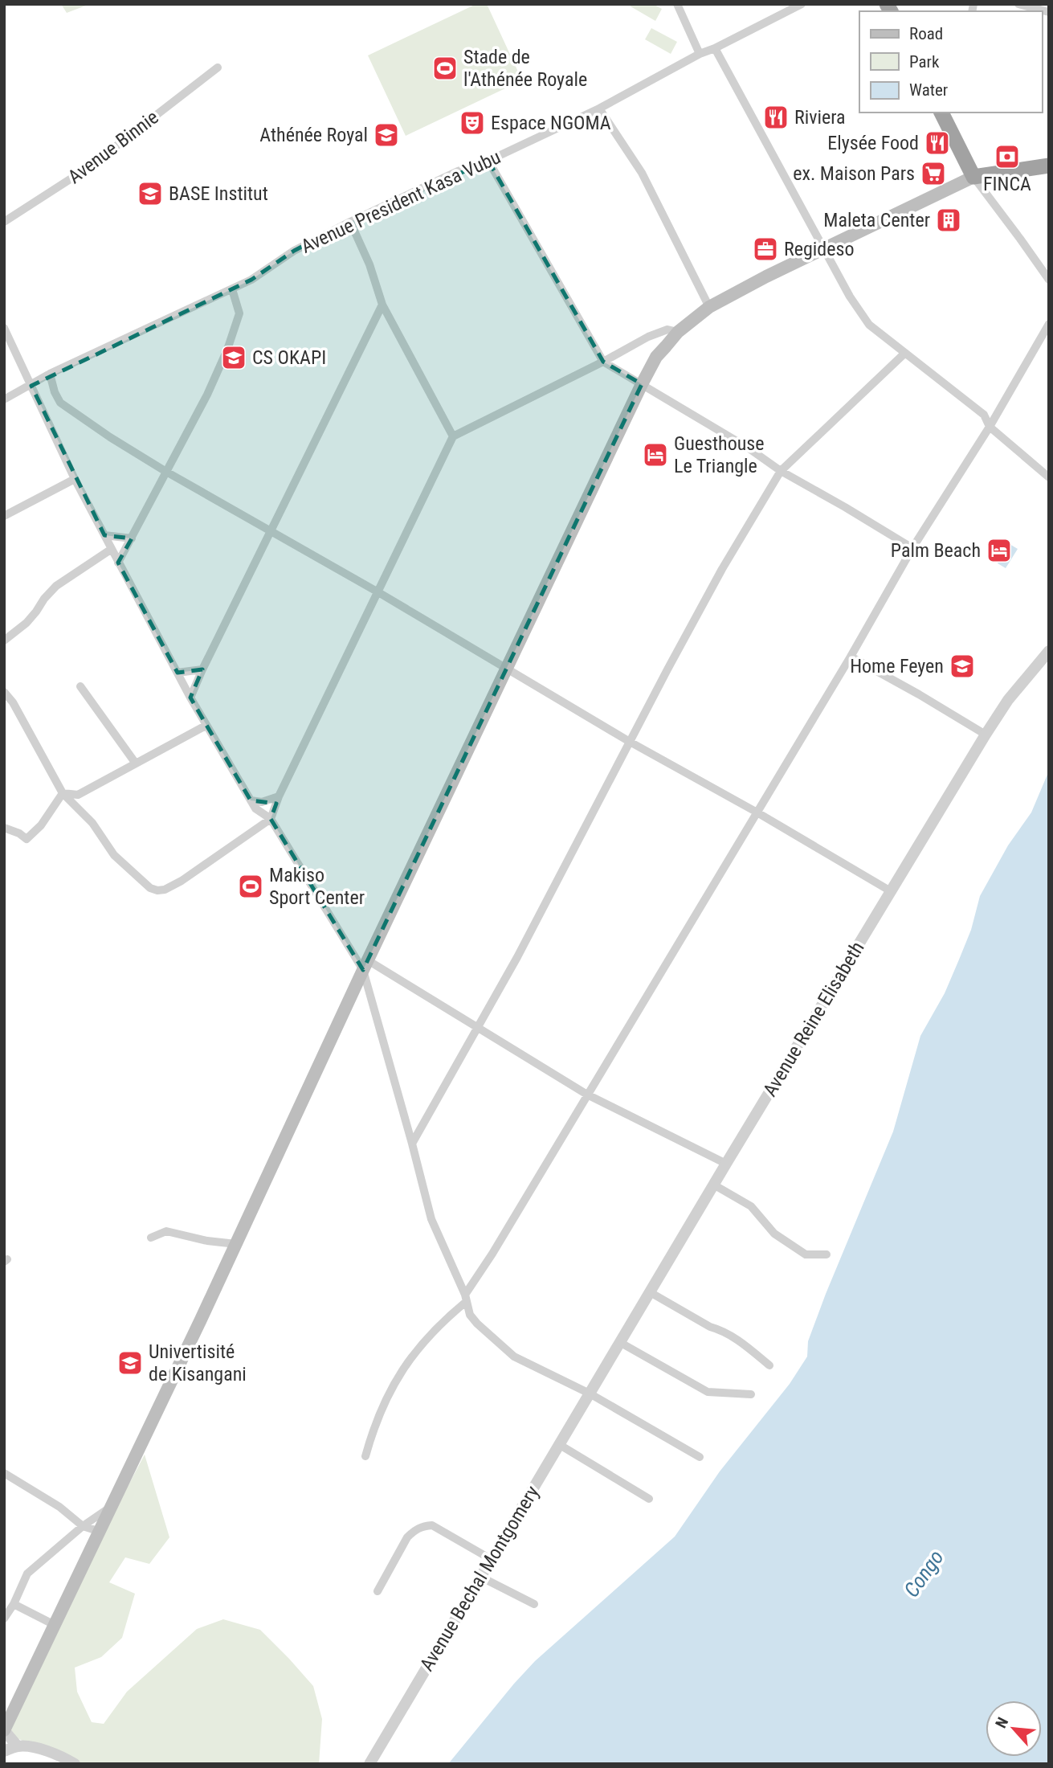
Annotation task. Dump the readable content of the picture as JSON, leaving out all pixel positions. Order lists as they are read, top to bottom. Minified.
{"streets":{"street":["Avenue Binnie","Avenue President Kasa Vubu","Avenue Reine Elisabeth","Avenue Bechal Montgomery"]},"crossings":[["Avenue Reine Elisabeth","Avenue Bechal Montgomery"]],"water":["Congo"],"places":{"sports":["Stade de l'Athénée Royale","Makiso Sport Center"],"restaurant":["Riviera","Elysée Food"],"theatre":["Espace NGOMA"],"school or university":["Athénée Royal","BASE Institut","CS OKAPI","Home Feyen","Univertisité de Kisangani"],"bank":["FINCA"],"supermarket":["ex. Maison Pars"],"building":["Maleta Center"],"office":["Regideso"],"hotel":["Guesthouse Le Triangle","Palm Beach"]},"legend":["Road","Park","Water"],"north":"top left"}
